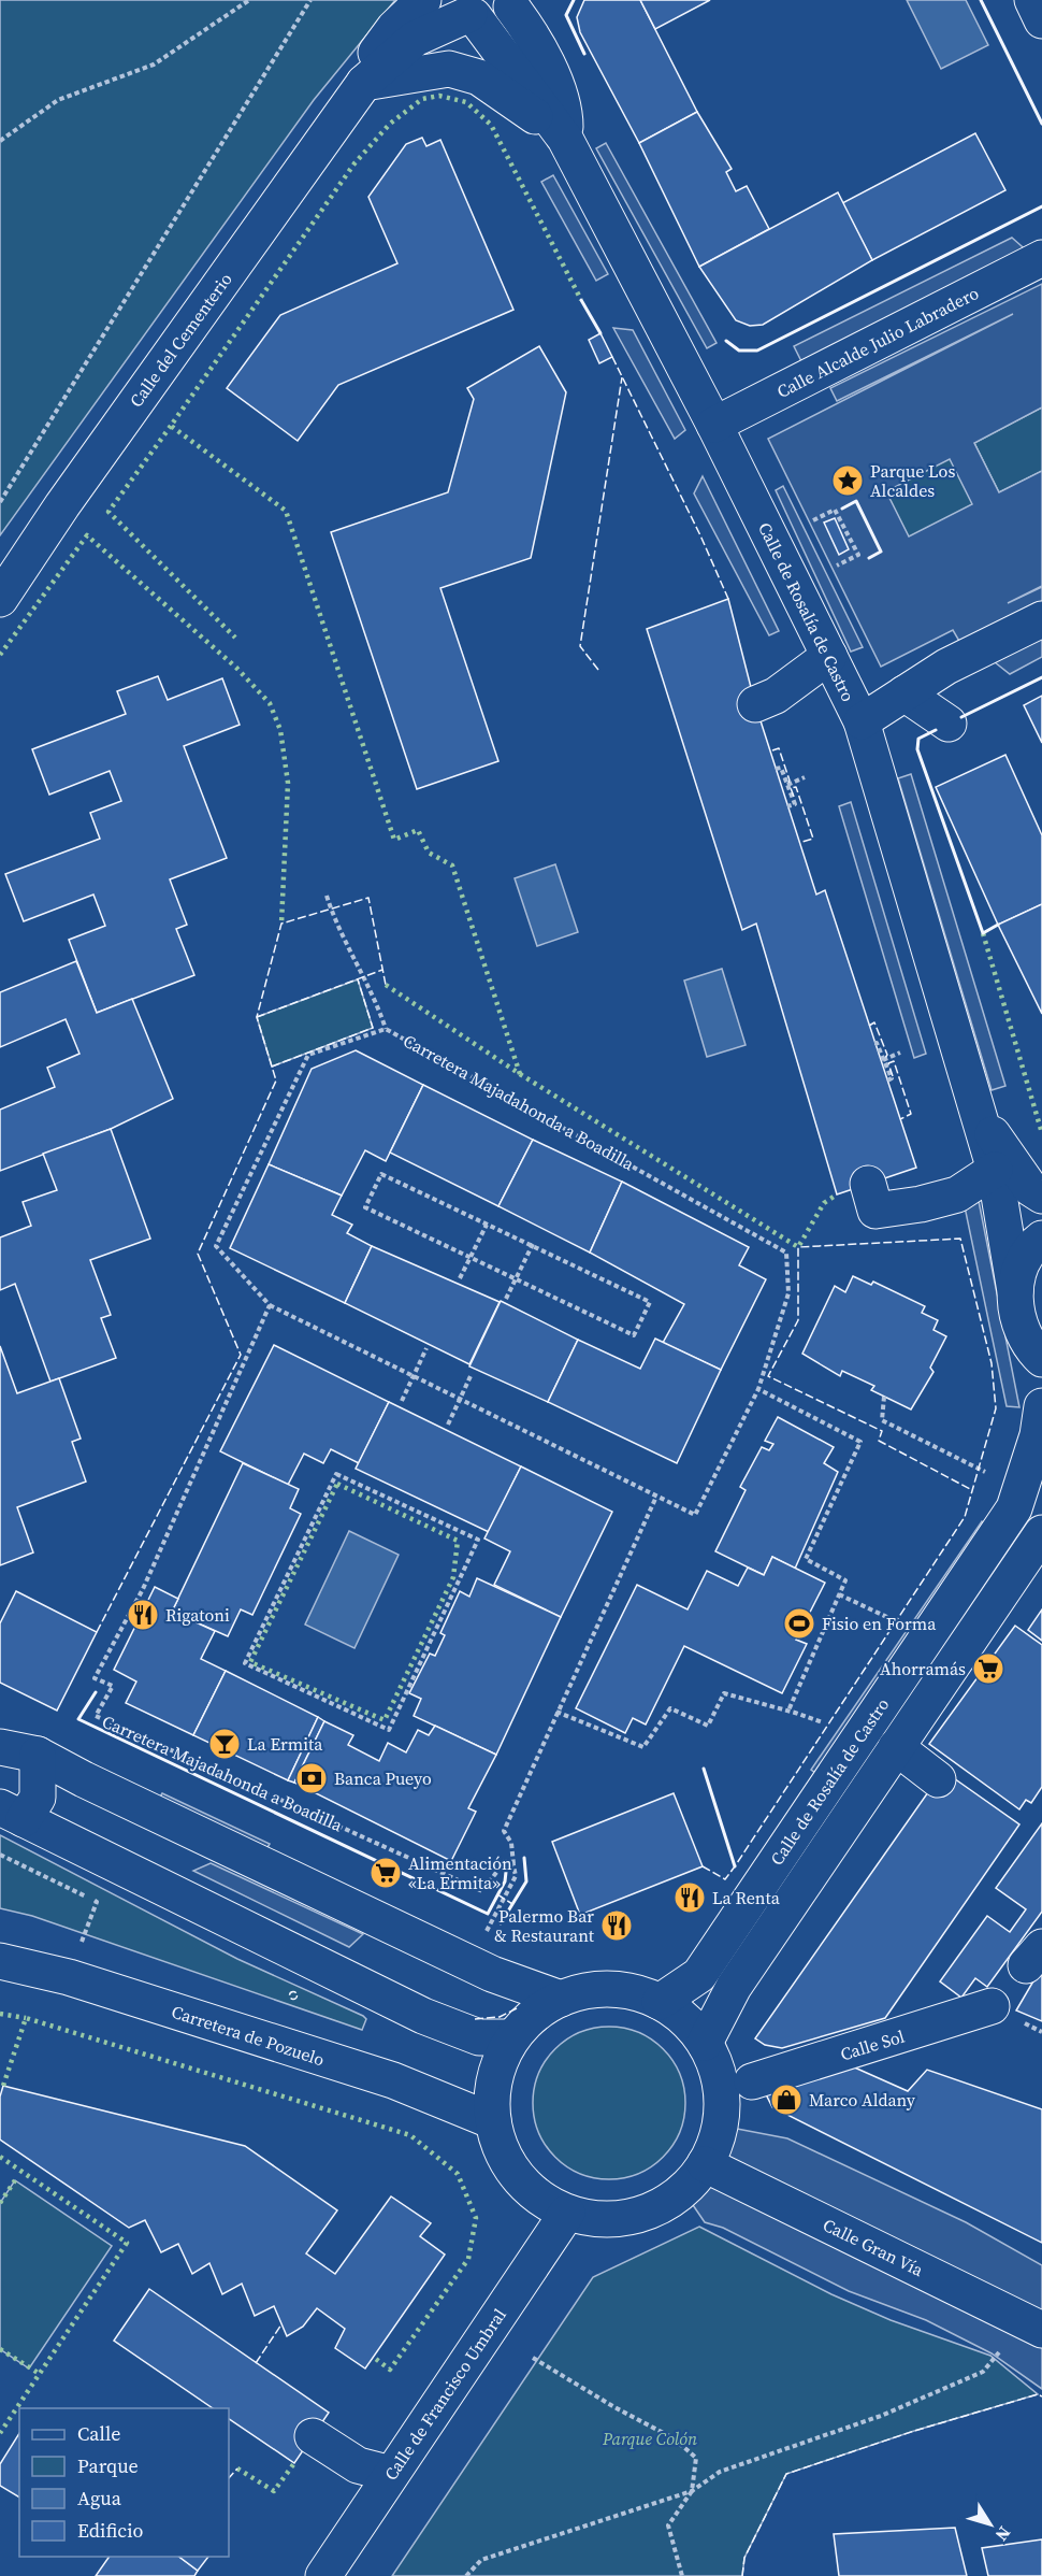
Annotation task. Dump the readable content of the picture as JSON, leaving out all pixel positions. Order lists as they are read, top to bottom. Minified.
{"streets":{"street":["Calle del Cementerio","Calle Alcalde Julio Labradero","Calle de Rosalía de Castro","Carretera de Pozuelo","Calle Sol","Calle Gran Vía","Calle de Francisco Umbral"],"path":["Carretera Majadahonda a Boadilla"]},"crossings":[["Calle del Cementerio","Calle de Rosalía de Castro"],["Calle Alcalde Julio Labradero","Calle de Rosalía de Castro"],["Calle de Rosalía de Castro","Carretera de Pozuelo"],["Calle de Rosalía de Castro","Calle Gran Vía"],["Calle de Rosalía de Castro","Calle de Francisco Umbral"],["Carretera de Pozuelo","Calle Gran Vía"],["Carretera de Pozuelo","Calle de Francisco Umbral"],["Calle Gran Vía","Calle de Francisco Umbral"]],"parks":["Parque Colón"],"places":{"place":["Parque Los Alcaldes"],"restaurant":["Rigatoni","La Renta","Palermo Bar & Restaurant"],"sports":["Fisio en Forma"],"supermarket":["Ahorramás","Alimentación «La Ermita»"],"bar":["La Ermita"],"bank":["Banca Pueyo"],"shop":["Marco Aldany"]},"legend":["Calle","Parque","Agua","Edificio"],"north":"bottom right"}
